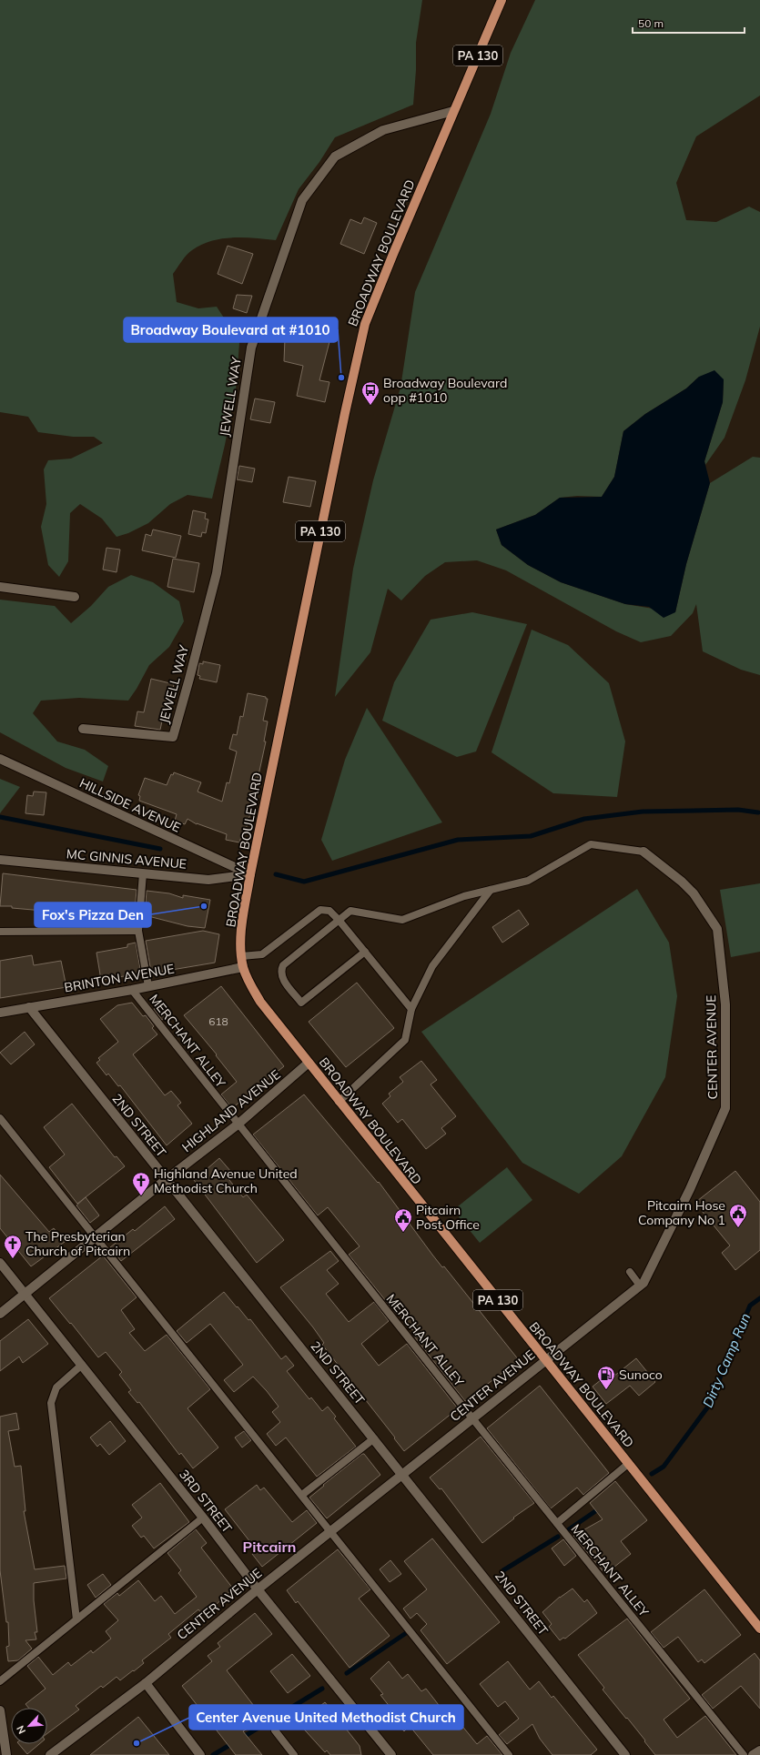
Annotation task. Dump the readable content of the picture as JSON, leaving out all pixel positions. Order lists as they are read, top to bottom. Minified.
{"streets":{"main road":["PA 130","BROADWAY BOULEVARD"],"street":["JEWELL WAY","HILLSIDE AVENUE","MC GINNIS AVENUE","BRINTON AVENUE","CENTER AVENUE","HIGHLAND AVENUE","2ND STREET","3RD STREET"],"lane":["MERCHANT ALLEY"]},"crossings":[["BROADWAY BOULEVARD","JEWELL WAY"],["BROADWAY BOULEVARD","HILLSIDE AVENUE"],["BROADWAY BOULEVARD","MC GINNIS AVENUE"],["BROADWAY BOULEVARD","BRINTON AVENUE"],["BROADWAY BOULEVARD","CENTER AVENUE"],["BROADWAY BOULEVARD","HIGHLAND AVENUE"],["HILLSIDE AVENUE","MC GINNIS AVENUE"],["BRINTON AVENUE","MERCHANT ALLEY"],["BRINTON AVENUE","2ND STREET"],["MERCHANT ALLEY","CENTER AVENUE"],["MERCHANT ALLEY","HIGHLAND AVENUE"],["CENTER AVENUE","2ND STREET"],["CENTER AVENUE","3RD STREET"],["HIGHLAND AVENUE","2ND STREET"],["HIGHLAND AVENUE","3RD STREET"]],"districts":["Pitcairn"],"water":["Dirty Camp Run"],"places":{"other":["Broadway Boulevard at #1010","Fox's Pizza Den","Center Avenue United Methodist Church"],"bus stop":["Broadway Boulevard opp #1010"],"church":["Highland Avenue United Methodist Church","The Presbyterian Church of Pitcairn"],"public building":["Pitcairn Hose Company No 1","Pitcairn Post Office"],"fuel station":["Sunoco"]},"house_numbers":["618"],"scale_bar":"50 m","north":"bottom left"}
